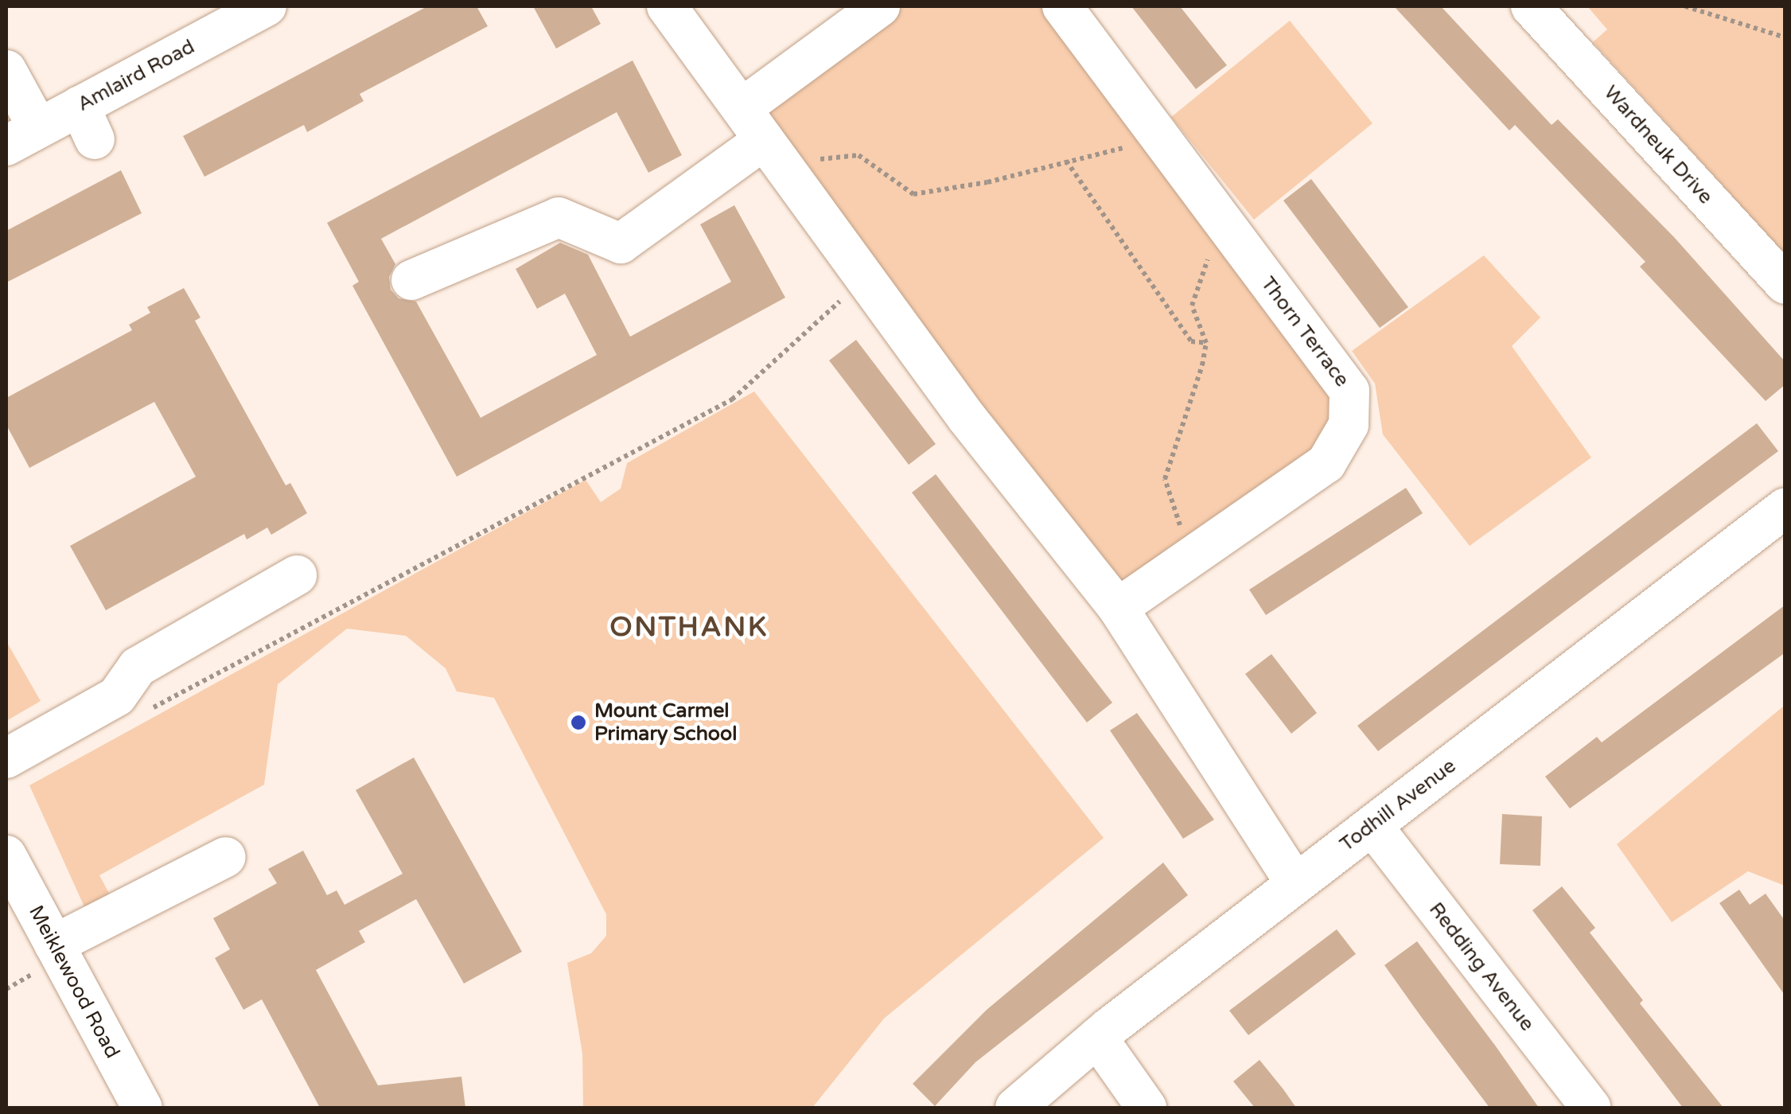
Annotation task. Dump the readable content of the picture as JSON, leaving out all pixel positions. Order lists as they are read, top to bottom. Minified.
{"streets":{"street":["Amlaird Road","Wardneuk Drive","Thorn Terrace","Todhill Avenue","Redding Avenue","Meiklewood Road"]},"crossings":[["Todhill Avenue","Redding Avenue"]],"districts":["ONTHANK"],"places":["Mount Carmel Primary School"]}
